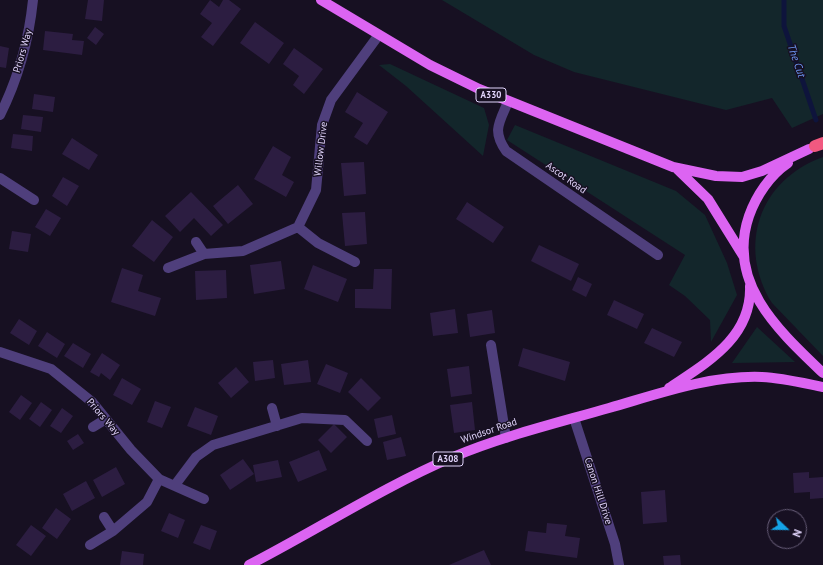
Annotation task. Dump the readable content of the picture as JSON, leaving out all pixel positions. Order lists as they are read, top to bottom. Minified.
{"streets":{"main road":["A330","Windsor Road","A308"],"street":["Priors Way","Willow Drive","Ascot Road","Canon Hill Drive"]},"crossings":[["A330","Willow Drive"],["A330","Ascot Road"],["Windsor Road","Canon Hill Drive"]],"water":["The Cut"],"north":"right"}
